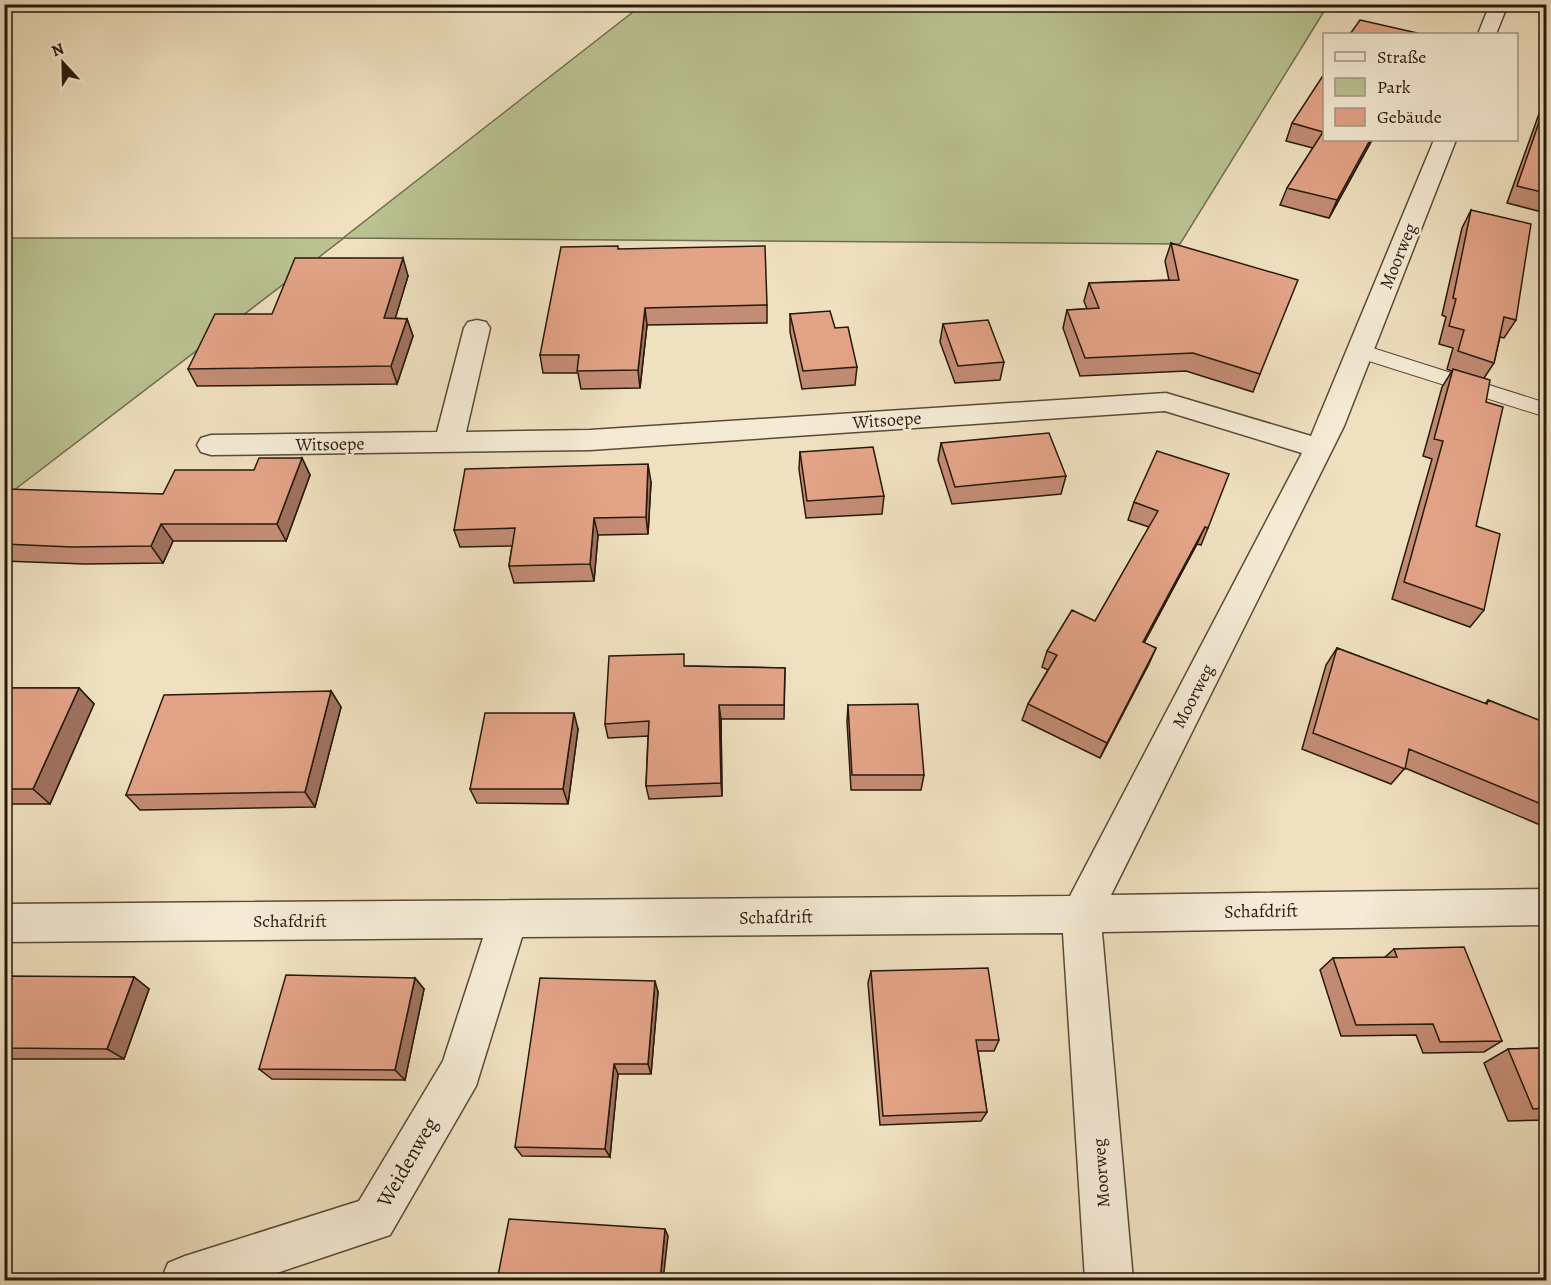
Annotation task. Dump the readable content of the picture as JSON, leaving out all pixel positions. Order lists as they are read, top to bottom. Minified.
{"streets":{"street":["Moorweg","Witsoepe","Schafdrift","Weidenweg"]},"crossings":[["Moorweg","Witsoepe"],["Moorweg","Schafdrift"],["Schafdrift","Weidenweg"]],"legend":["Straße","Park","Gebäude"],"north":"top"}
